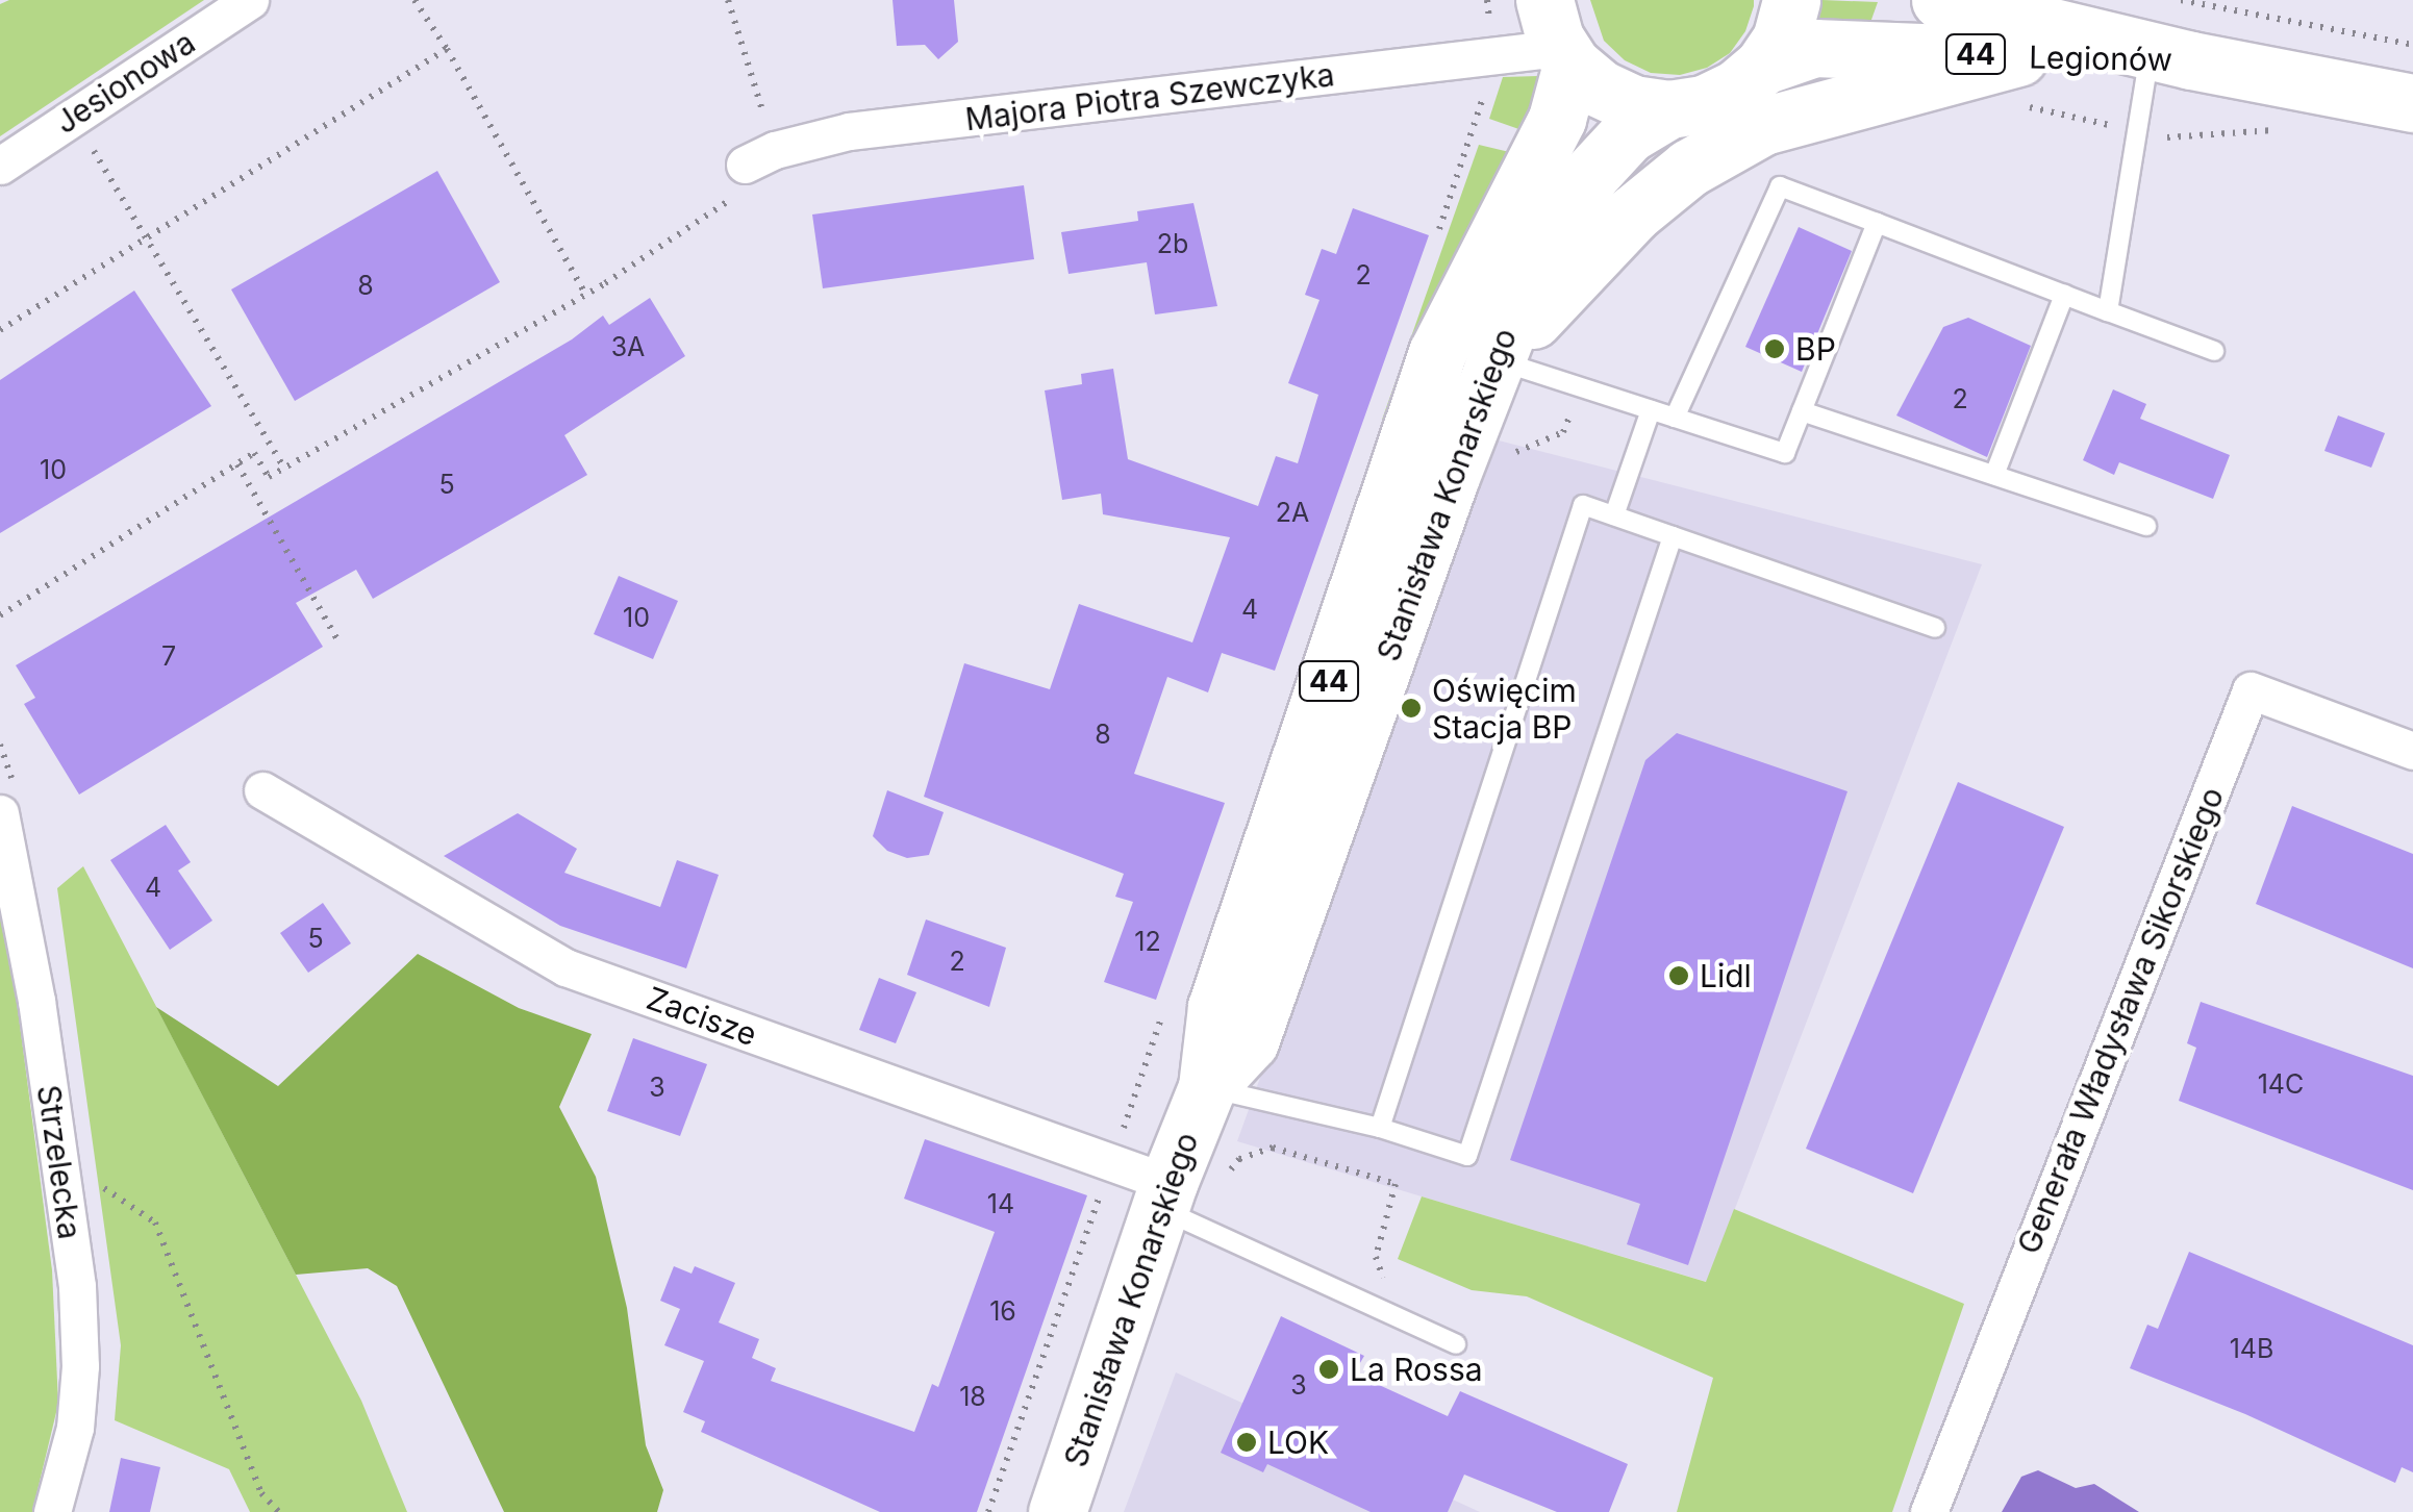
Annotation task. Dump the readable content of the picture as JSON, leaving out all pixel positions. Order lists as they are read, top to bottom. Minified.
{"streets":{"main road":["44","Legionów","Stanisława Konarskiego"],"street":["Jesionowa","Majora Piotra Szewczyka","Zacisze","Generała Władysława Sikorskiego","Strzelecka"]},"crossings":[["44","Legionów"],["44","Majora Piotra Szewczyka"],["44","Stanisława Konarskiego"],["Majora Piotra Szewczyka","Stanisława Konarskiego"],["Stanisława Konarskiego","Zacisze"]],"places":["BP","Oświęcim Stacja BP","Lidl","La Rossa","LOK"],"house_numbers":["2b","2","8","3A","2","10","5","2A","4","10","7","8","4","5","12","2","14C","3","14","16","14B","3","18"]}
